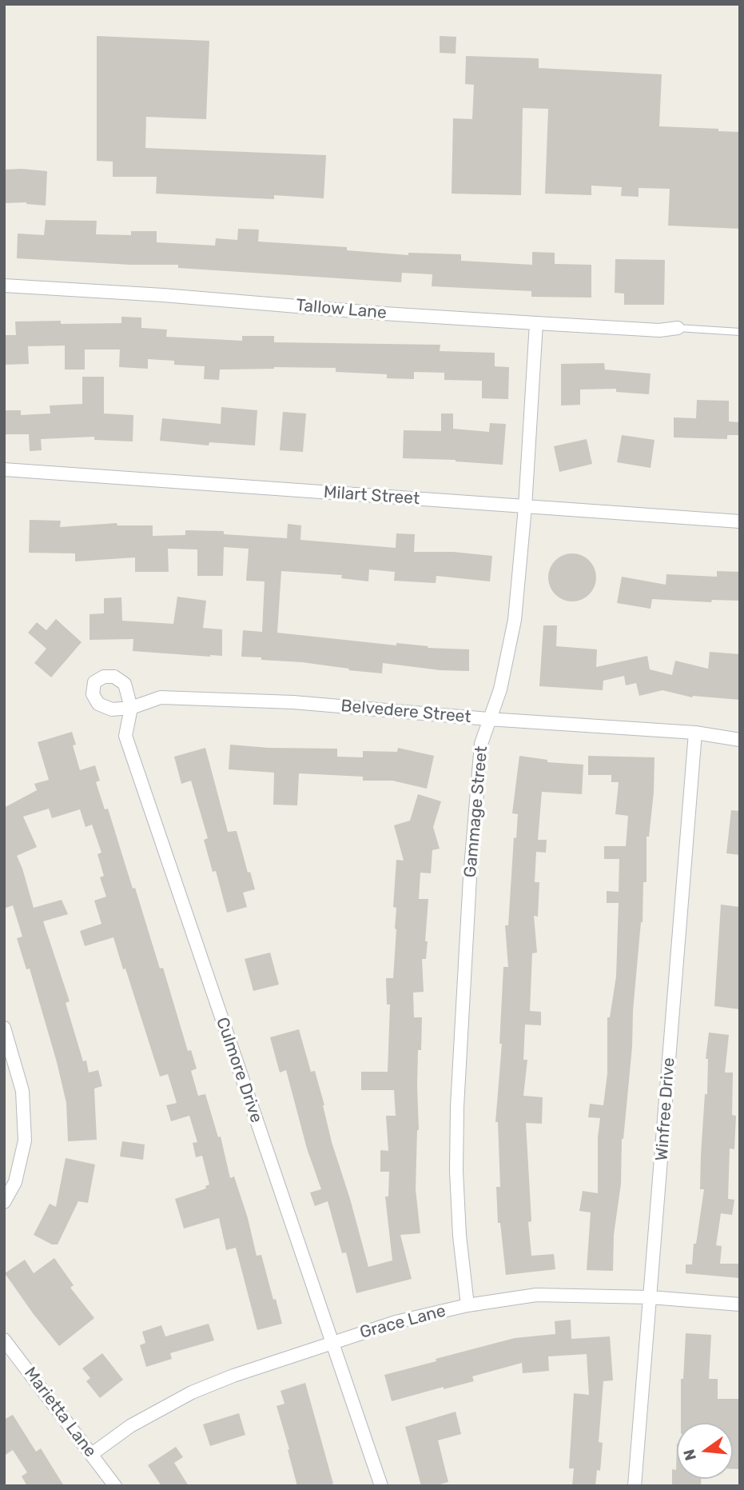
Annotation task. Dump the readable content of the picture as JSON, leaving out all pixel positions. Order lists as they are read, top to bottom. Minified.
{"streets":{"street":["Tallow Lane","Milart Street","Belvedere Street","Gammage Street","Culmore Drive","Winfree Drive","Grace Lane","Marietta Lane"]},"crossings":[["Tallow Lane","Gammage Street"],["Milart Street","Gammage Street"],["Belvedere Street","Gammage Street"],["Belvedere Street","Culmore Drive"],["Belvedere Street","Winfree Drive"],["Gammage Street","Grace Lane"],["Culmore Drive","Grace Lane"],["Winfree Drive","Grace Lane"],["Grace Lane","Marietta Lane"]],"north":"left"}
